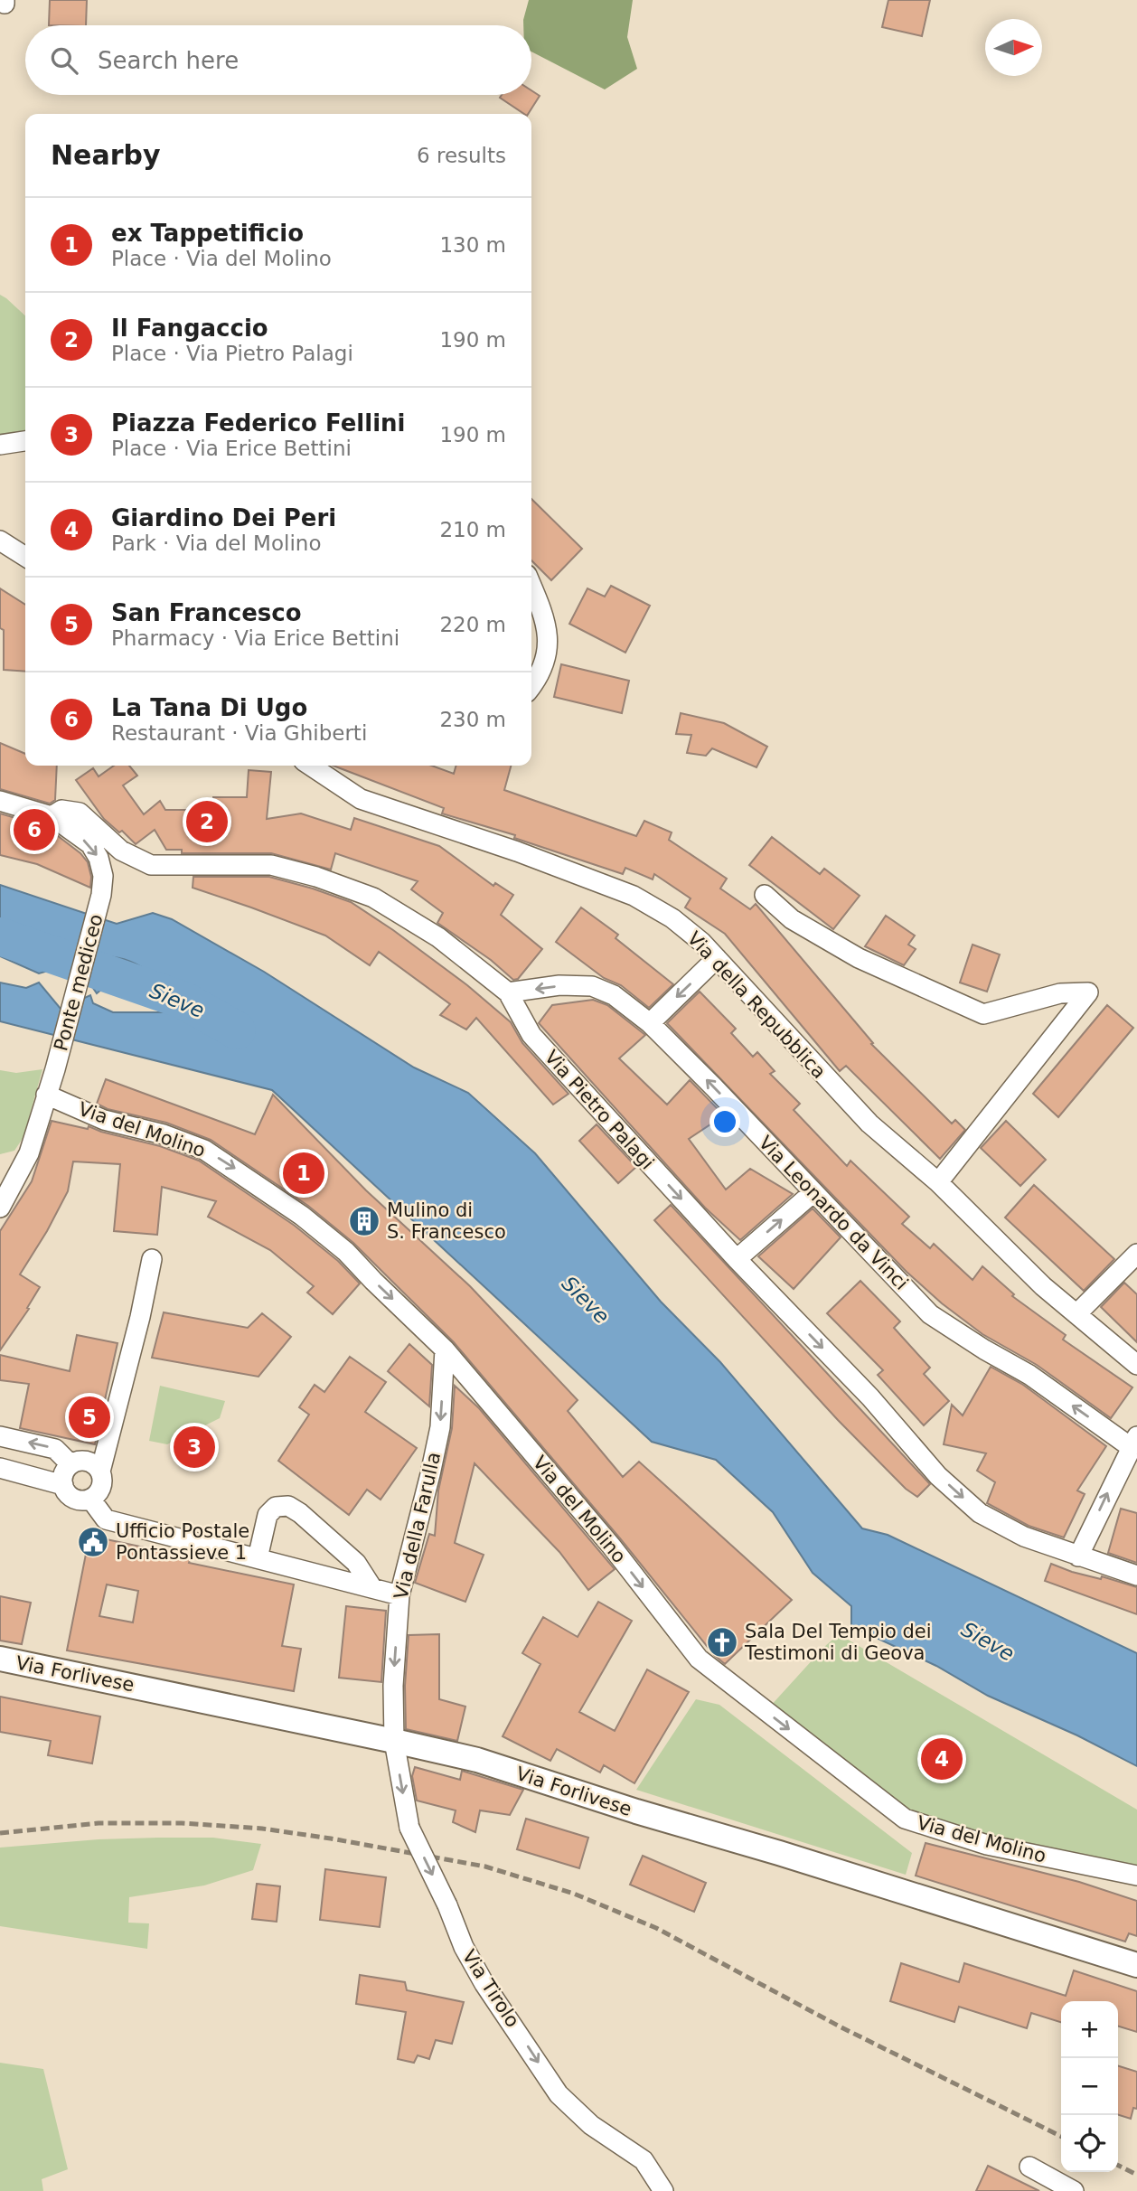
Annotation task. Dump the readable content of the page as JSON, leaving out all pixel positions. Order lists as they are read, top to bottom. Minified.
{"streets":{"street":["Ponte mediceo","Via della Repubblica","Via Pietro Palagi","Via del Molino","Via Leonardo da Vinci","Via della Farulla","Via Forlivese","Via Tirolo"]},"crossings":[["Ponte mediceo","Via Pietro Palagi"],["Ponte mediceo","Via del Molino"],["Via Pietro Palagi","Via Leonardo da Vinci"],["Via del Molino","Via della Farulla"],["Via della Farulla","Via Forlivese"],["Via della Farulla","Via Tirolo"],["Via Forlivese","Via Tirolo"]],"one_way":["Ponte mediceo","Via Pietro Palagi","Via del Molino","Via Leonardo da Vinci","Via della Farulla","Via Tirolo"],"water":["Sieve"],"places":{"building":["Mulino di S. Francesco"],"public building":["Ufficio Postale Pontassieve 1"],"church":["Sala Del Tempio dei Testimoni di Geova"]},"north":"right","page":{"search":"Search here","heading":["Nearby","6 results"],"list":[{"mark":"1","name":"ex Tappetificio","note":"Place · Via del Molino","value":"130 m"},{"mark":"2","name":"Il Fangaccio","note":"Place · Via Pietro Palagi","value":"190 m"},{"mark":"3","name":"Piazza Federico Fellini","note":"Place · Via Erice Bettini","value":"190 m"},{"mark":"4","name":"Giardino Dei Peri","note":"Park · Via del Molino","value":"210 m"},{"mark":"5","name":"San Francesco","note":"Pharmacy · Via Erice Bettini","value":"220 m"},{"mark":"6","name":"La Tana Di Ugo","note":"Restaurant · Via Ghiberti","value":"230 m"}],"pins":["2","6","1","5","3","4"],"map_buttons":["+","−"]}}
